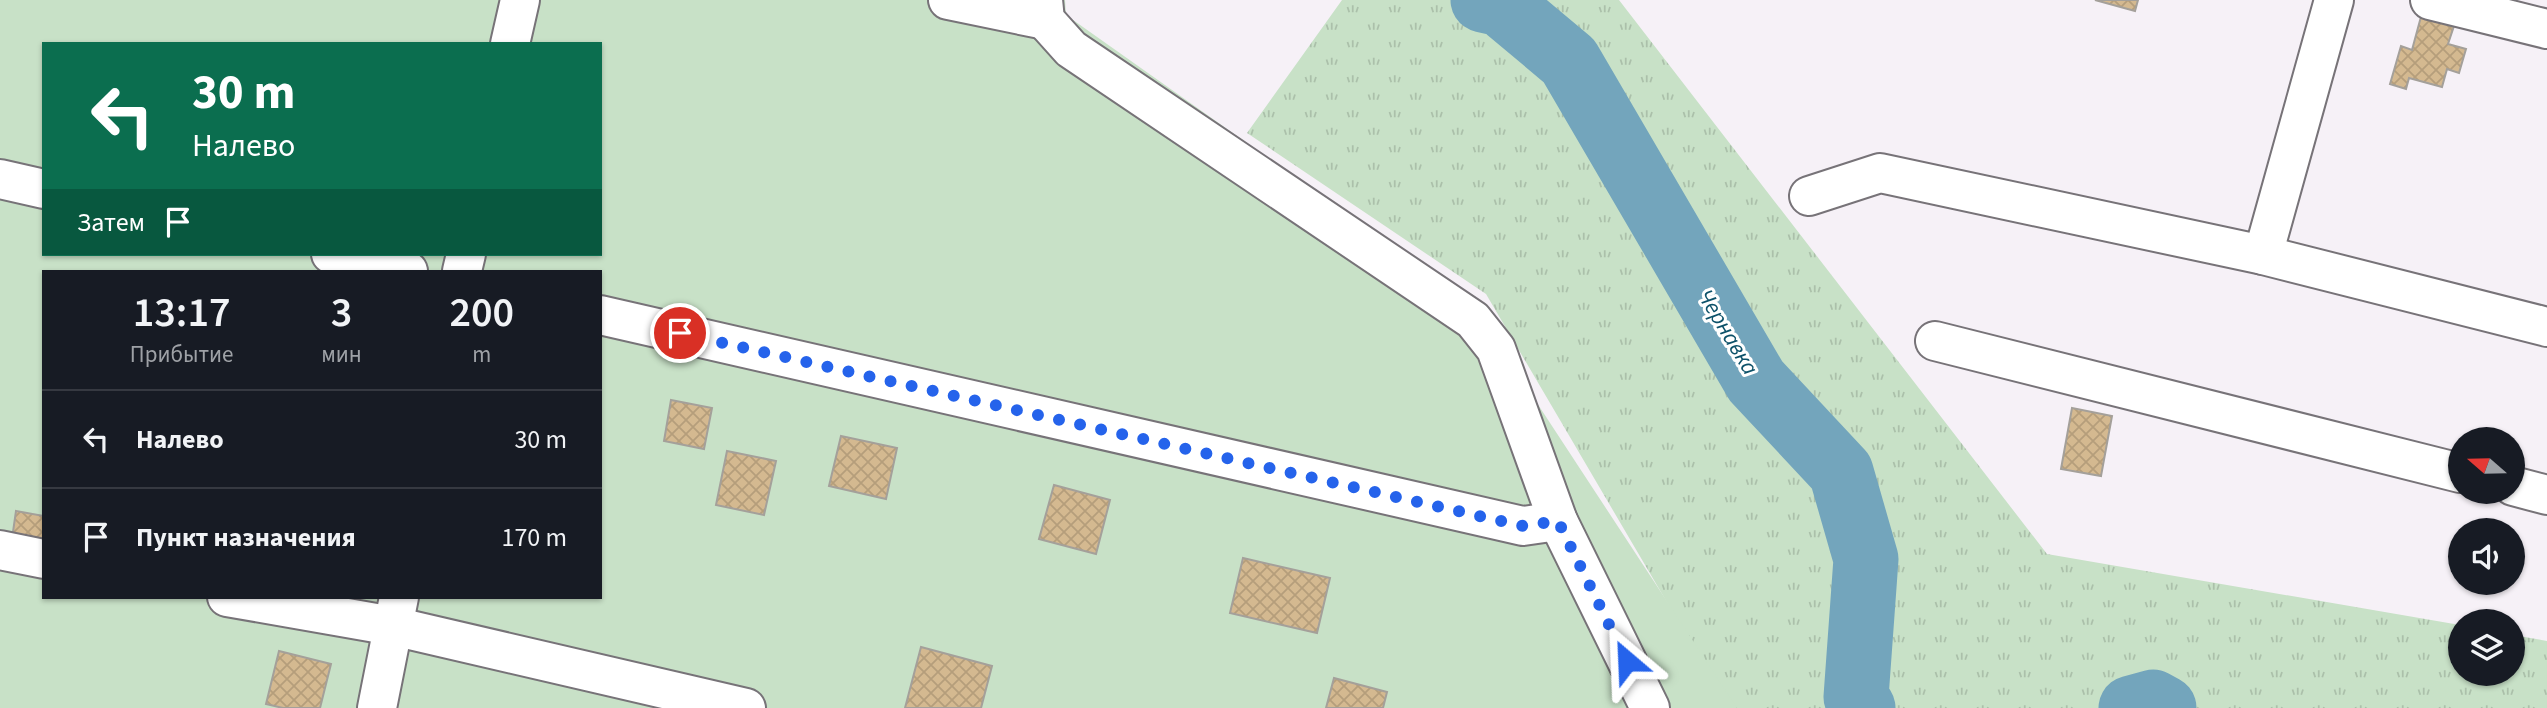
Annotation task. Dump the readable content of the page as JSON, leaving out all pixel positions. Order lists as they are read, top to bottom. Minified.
{"water":["Чернавка"],"north":"left","page":{"turn":["30 m","Налево"],"then":"Затем","eta":["13:17","Прибытие","3","мин","200","m"],"list":[{"name":"Налево","value":"30 m"},{"name":"Пункт назначения","value":"170 m"}]}}
